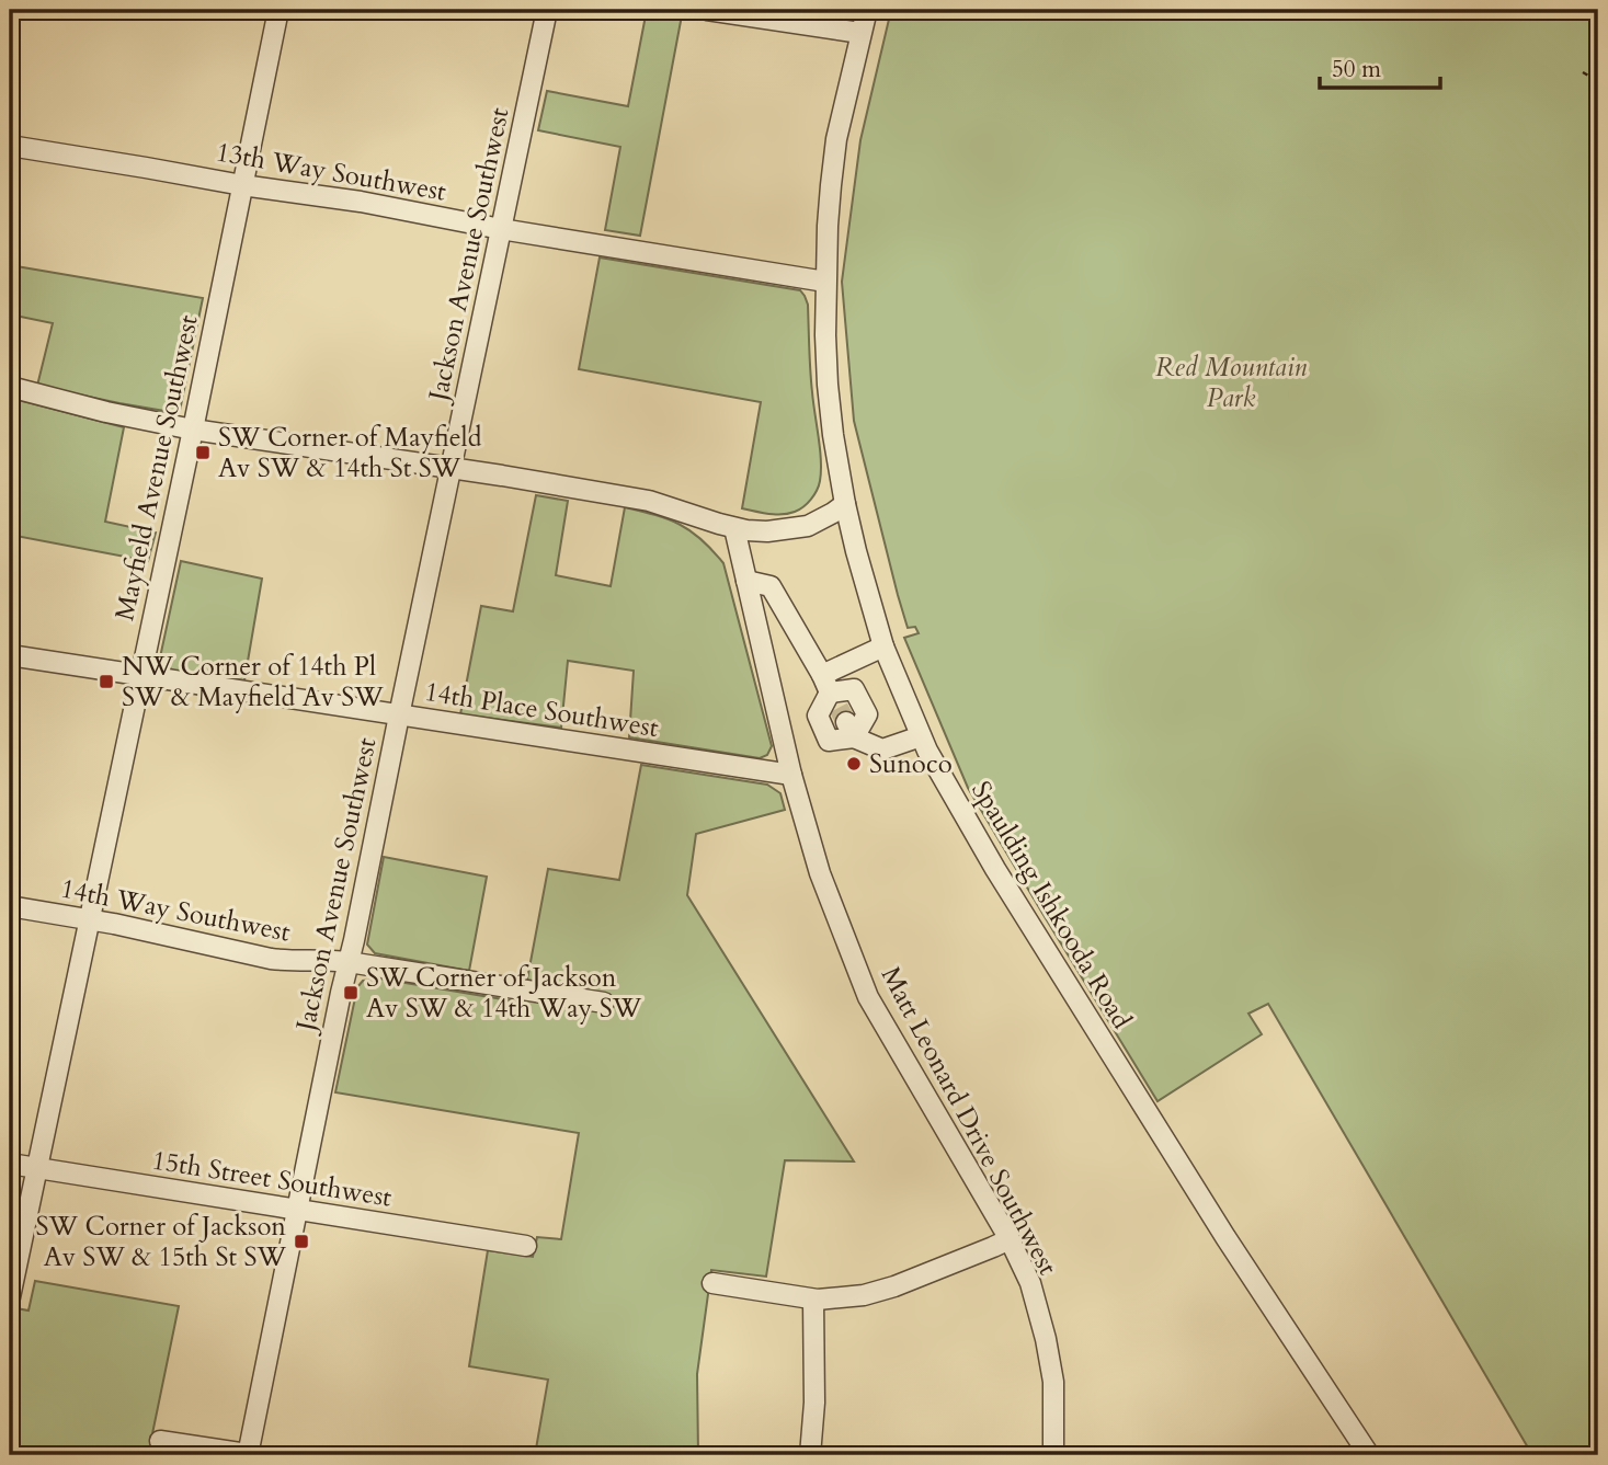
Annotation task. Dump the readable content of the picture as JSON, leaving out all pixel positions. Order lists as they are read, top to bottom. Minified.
{"streets":{"street":["13th Way Southwest","Jackson Avenue Southwest","Mayfield Avenue Southwest","14th Place Southwest","Spaulding Ishkooda Road","14th Way Southwest","Matt Leonard Drive Southwest","15th Street Southwest"]},"crossings":[["13th Way Southwest","Jackson Avenue Southwest"],["13th Way Southwest","Mayfield Avenue Southwest"],["13th Way Southwest","Spaulding Ishkooda Road"],["Jackson Avenue Southwest","14th Place Southwest"],["Jackson Avenue Southwest","14th Way Southwest"],["Jackson Avenue Southwest","15th Street Southwest"],["Mayfield Avenue Southwest","14th Place Southwest"],["Mayfield Avenue Southwest","14th Way Southwest"],["Mayfield Avenue Southwest","15th Street Southwest"],["14th Place Southwest","Matt Leonard Drive Southwest"]],"parks":["Red Mountain Park"],"places":{"transit":["SW Corner of Mayfield Av SW & 14th St SW","NW Corner of 14th Pl SW & Mayfield Av SW","SW Corner of Jackson Av SW & 14th Way SW","SW Corner of Jackson Av SW & 15th St SW"],"other":["Sunoco"]},"scale_bar":"50 m"}
